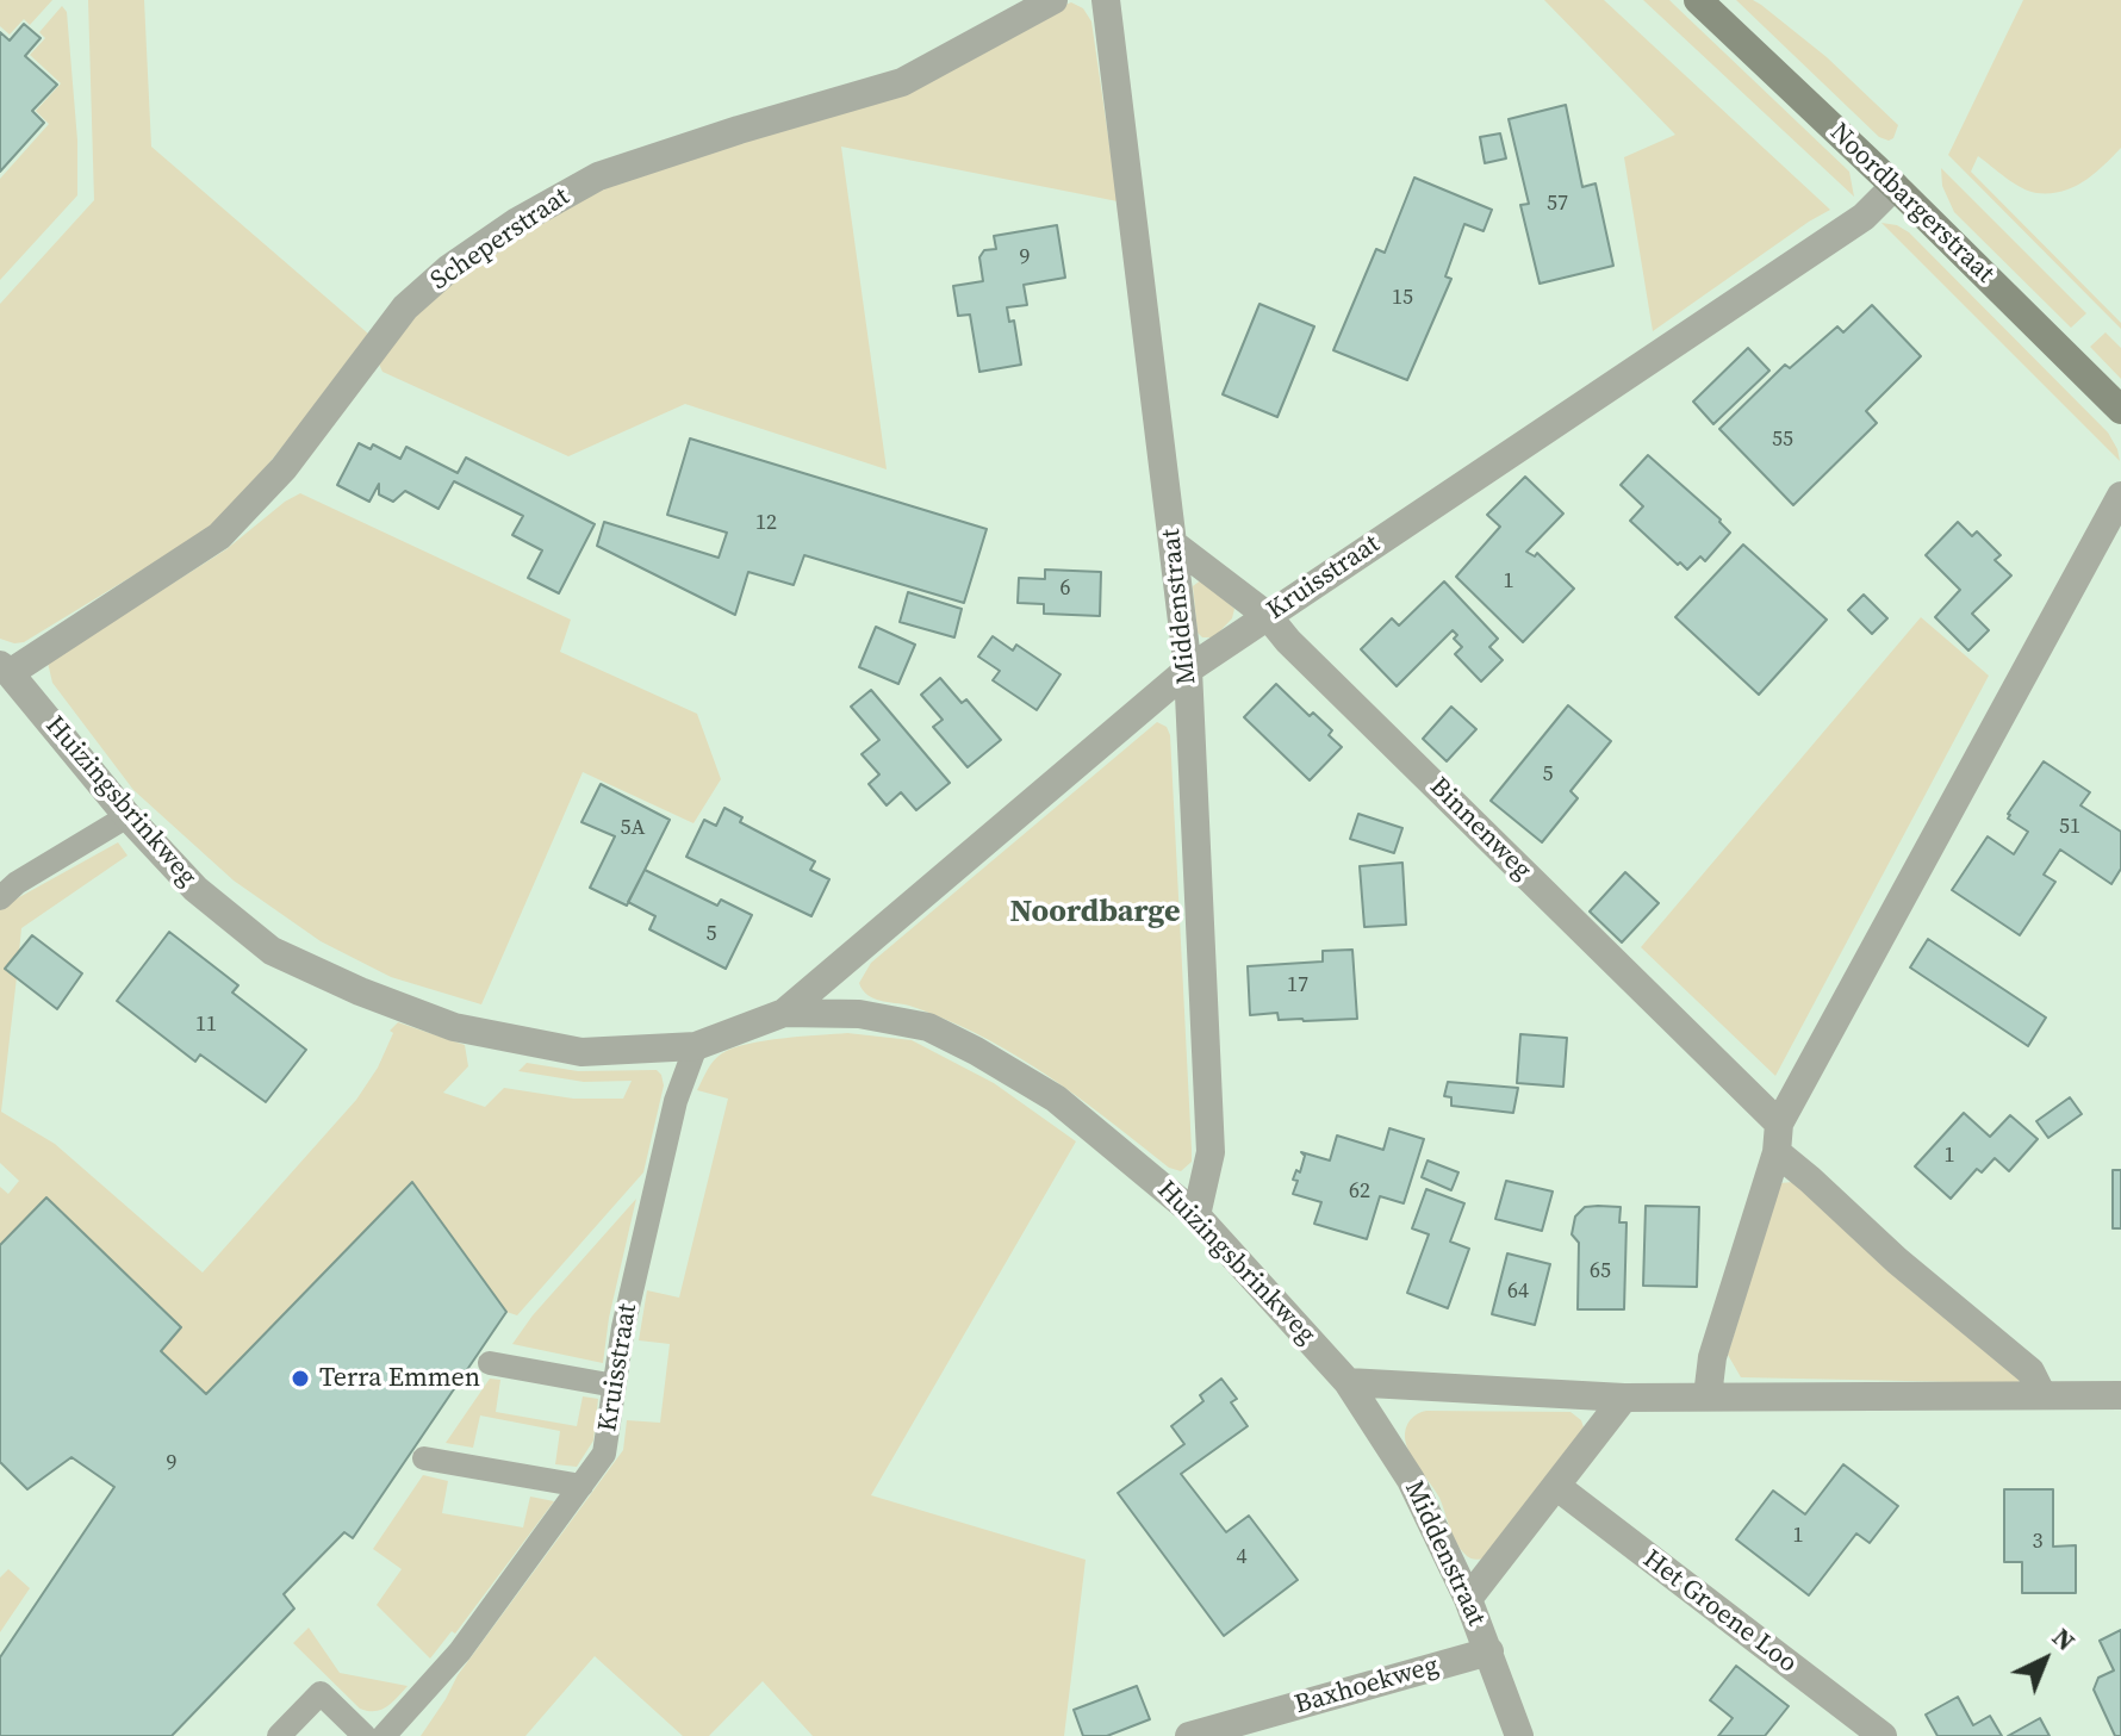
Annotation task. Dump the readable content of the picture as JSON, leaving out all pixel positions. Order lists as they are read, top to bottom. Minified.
{"streets":{"street":["Noordbargerstraat","Scheperstraat","Kruisstraat","Middenstraat","Huizingsbrinkweg","Binnenweg","Het Groene Loo","Baxhoekweg"]},"crossings":[["Noordbargerstraat","Kruisstraat"],["Scheperstraat","Huizingsbrinkweg"],["Kruisstraat","Middenstraat"],["Kruisstraat","Huizingsbrinkweg"],["Kruisstraat","Binnenweg"],["Middenstraat","Huizingsbrinkweg"],["Middenstraat","Binnenweg"],["Middenstraat","Baxhoekweg"]],"districts":["Noordbarge"],"places":["Terra Emmen"],"house_numbers":["57","9","15","55","12","1","6","5","51","5A","5","17","11","1","62","65","64","9","1","3","4"],"north":"top right"}
